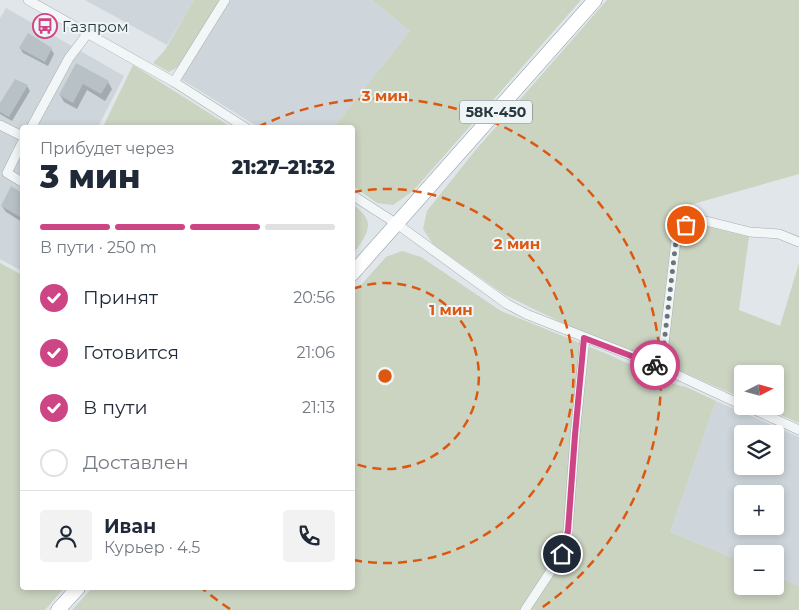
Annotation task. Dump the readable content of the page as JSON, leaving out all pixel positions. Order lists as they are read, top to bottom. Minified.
{"streets":{"highway":["58К-450"]},"places":{"bus stop":["Газпром"]},"north":"right","page":{"heading":["3 мин","Прибудет через","21:27–21:32"],"panel":["Иван","Курьер · 4.5"],"bar":"В пути · 250 m","list":[["Принят","20:56"],["Готовится","21:06"],["В пути","21:13"],"Доставлен"],"map_buttons":["+","−"]},"rings":["3 мин","2 мин","1 мин"]}
